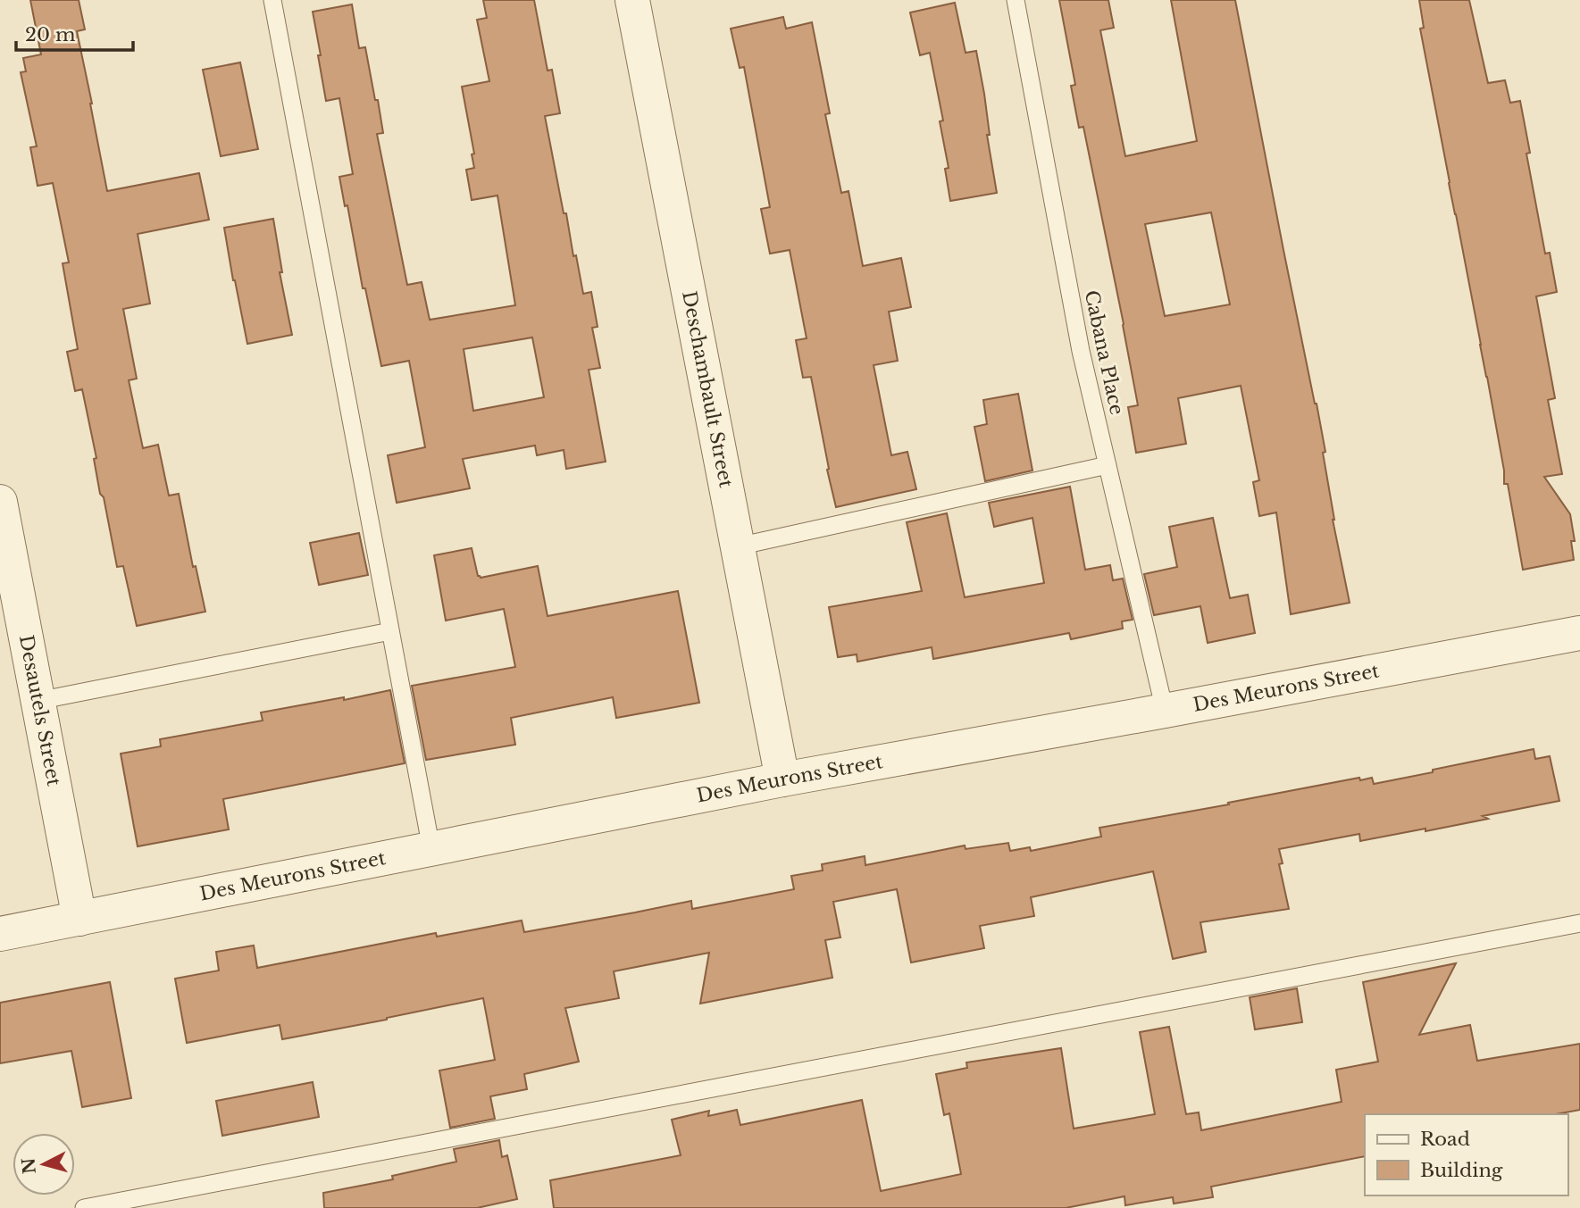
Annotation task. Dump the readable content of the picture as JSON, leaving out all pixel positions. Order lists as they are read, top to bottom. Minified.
{"streets":{"street":["Deschambault Street","Des Meurons Street","Desautels Street"],"lane":["Cabana Place"]},"crossings":[["Cabana Place","Des Meurons Street"],["Deschambault Street","Des Meurons Street"],["Des Meurons Street","Desautels Street"]],"legend":["Road","Building"],"scale_bar":"20 m","north":"left"}
